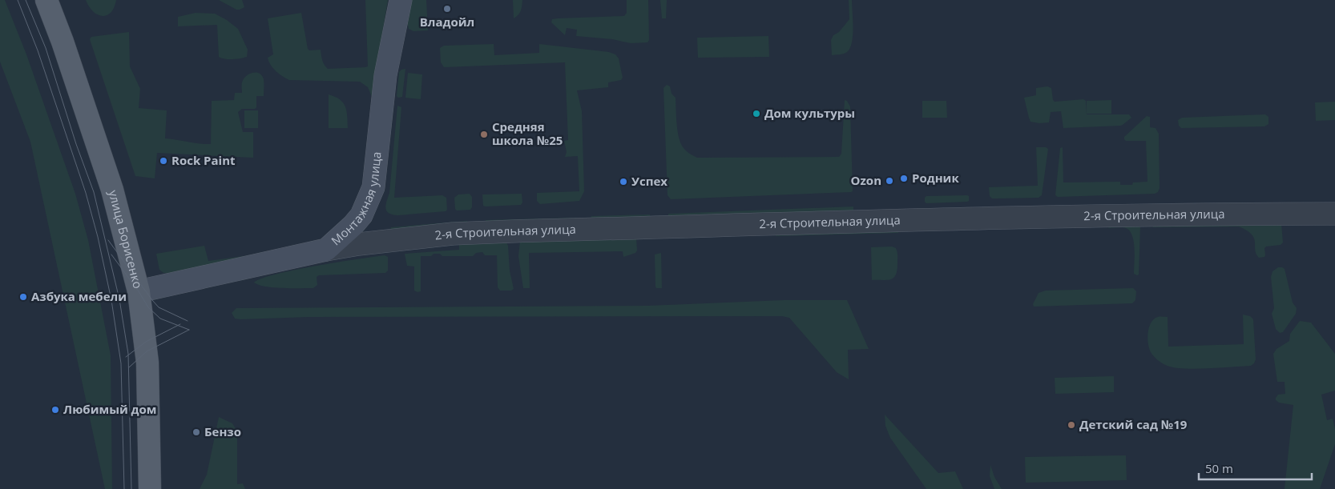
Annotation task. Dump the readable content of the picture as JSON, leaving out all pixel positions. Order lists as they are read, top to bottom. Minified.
{"streets":{"main road":["Монтажная улица","улица Борисенко"],"street":["2-я Строительная улица"]},"crossings":[["Монтажная улица","2-я Строительная улица"],["Монтажная улица","улица Борисенко"]],"places":["Владойл","Дом культуры","Средняя школа №25","Rock Paint","Родник","Ozon","Успех","Азбука мебели","Любимый дом","Детский сад №19","Бензо"],"scale_bar":"50 m"}
